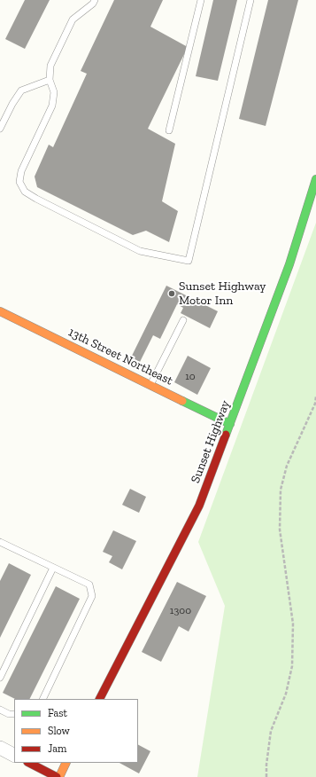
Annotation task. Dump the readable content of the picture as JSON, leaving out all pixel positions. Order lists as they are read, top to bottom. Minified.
{"streets":{"main road":["13th Street Northeast","Sunset Highway"]},"crossings":[["13th Street Northeast","Sunset Highway"]],"places":["Sunset Highway Motor Inn"],"house_numbers":["10","1300"],"legend":["Fast","Slow","Jam"]}
